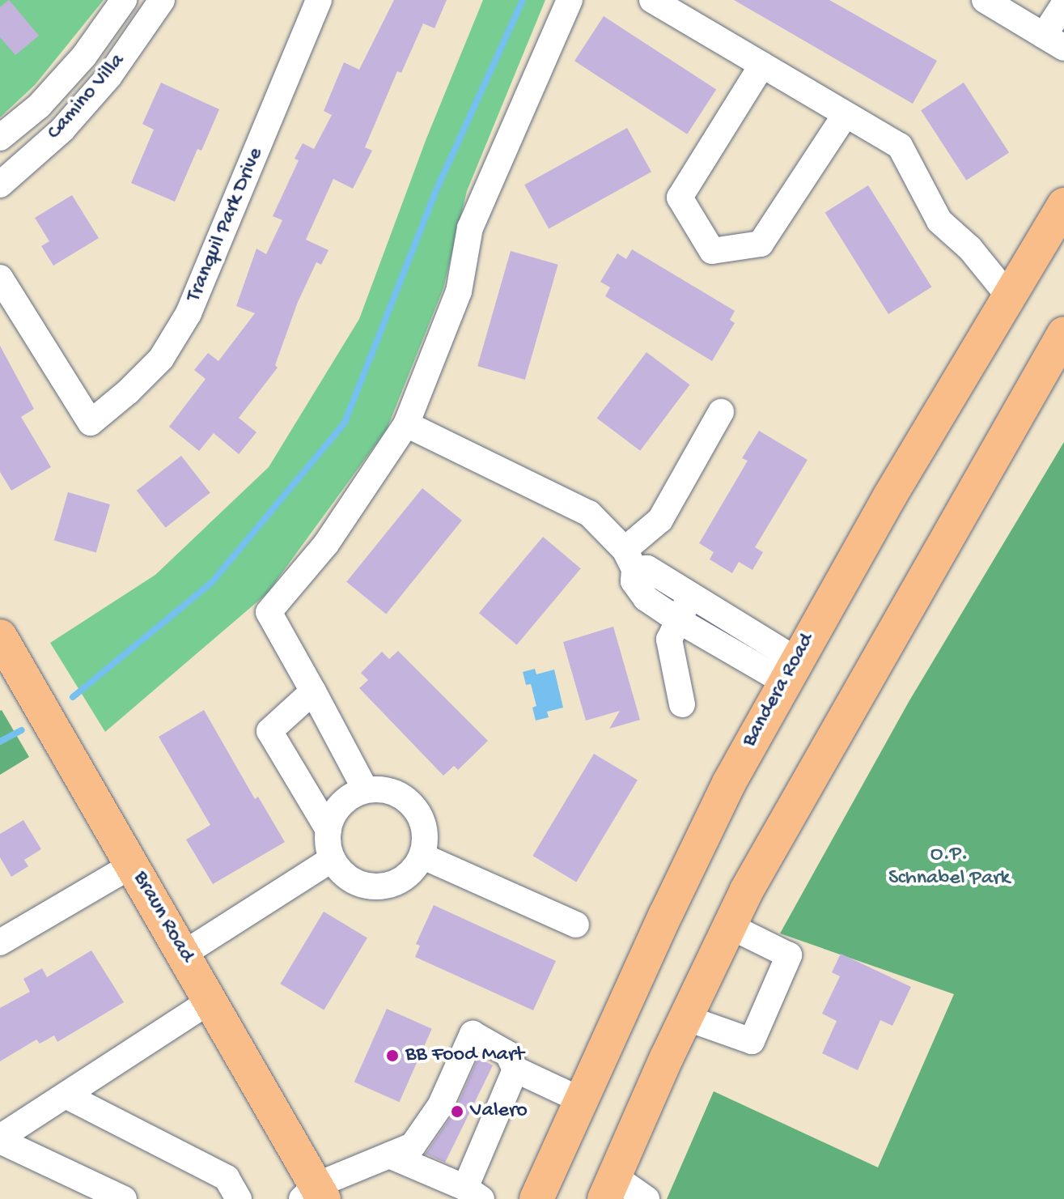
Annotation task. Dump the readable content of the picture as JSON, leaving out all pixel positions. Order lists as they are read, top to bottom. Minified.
{"streets":{"main road":["Bandera Road","Braun Road"],"street":["Camino Villa","Tranquil Park Drive"]},"parks":["O.P. Schnabel Park"],"places":["BB Food Mart","Valero"]}
